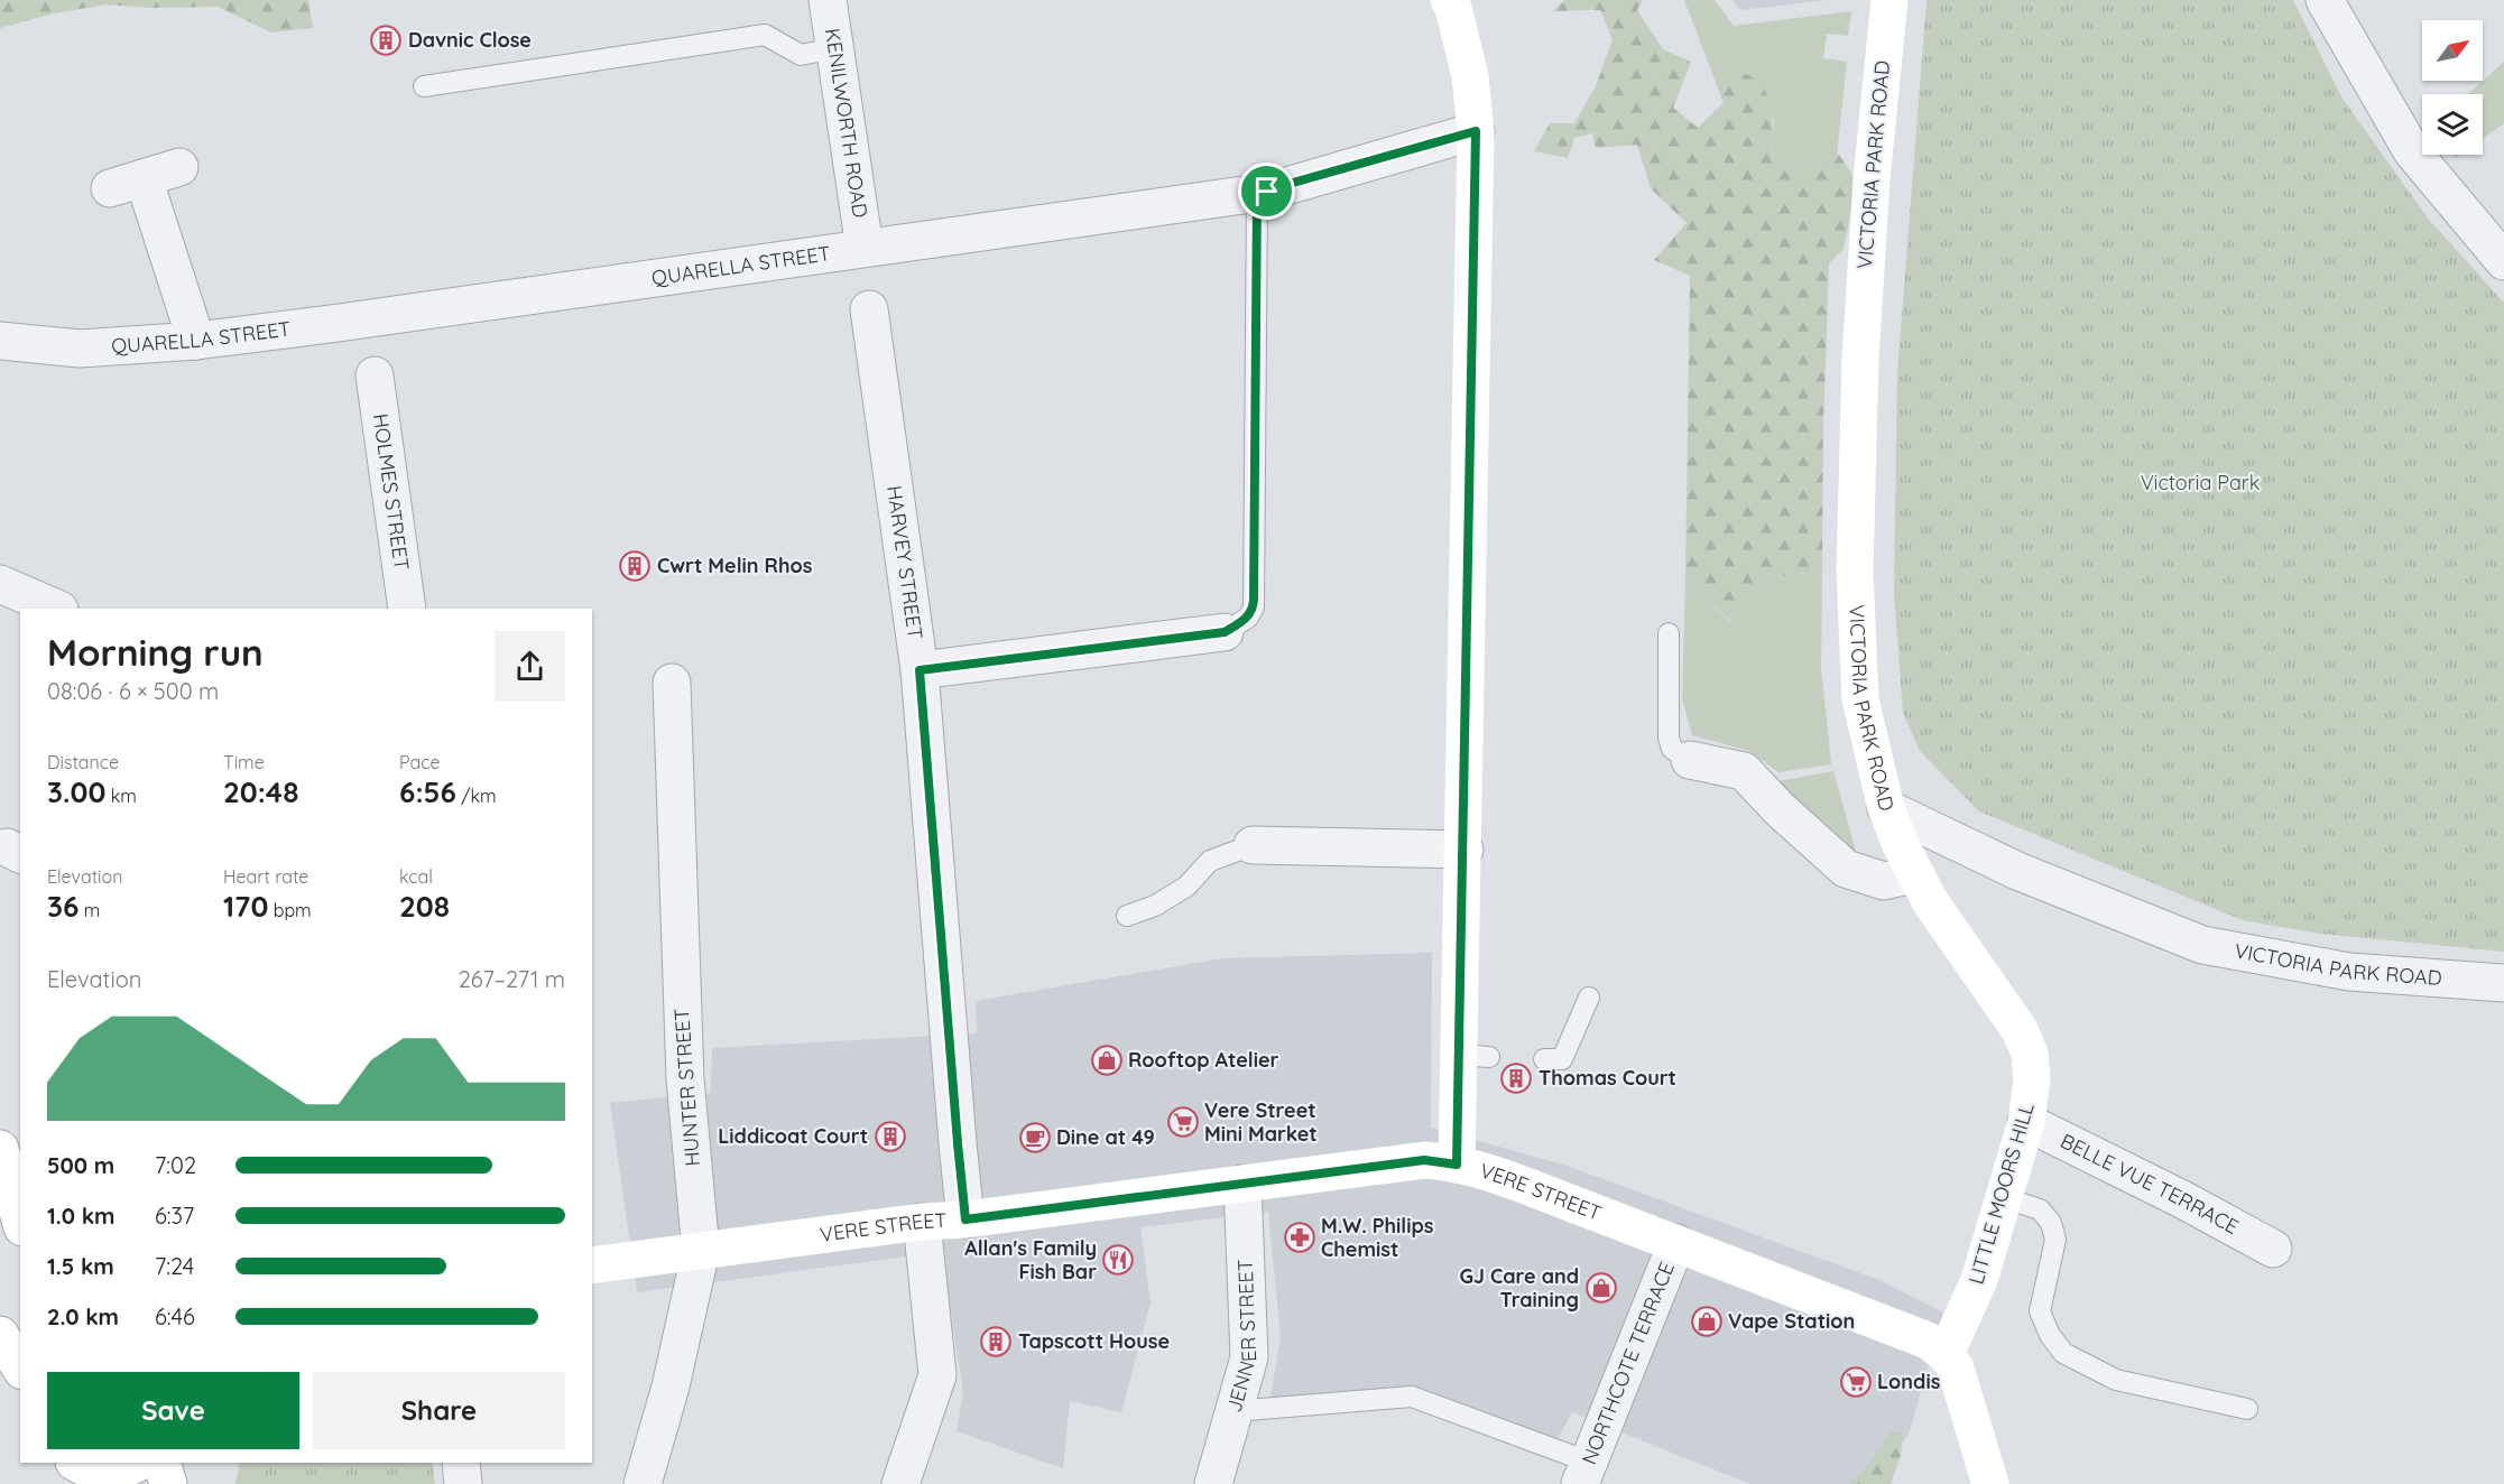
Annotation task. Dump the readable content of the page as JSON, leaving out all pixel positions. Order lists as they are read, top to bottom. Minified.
{"streets":{"street":["KENILWORTH ROAD","VICTORIA PARK ROAD","QUARELLA STREET","HOLMES STREET","HARVEY STREET","HUNTER STREET","BELLE VUE TERRACE","VERE STREET","LITTLE MOORS HILL","JENNER STREET","NORTHCOTE TERRACE"]},"crossings":[["KENILWORTH ROAD","QUARELLA STREET"],["VICTORIA PARK ROAD","LITTLE MOORS HILL"],["HARVEY STREET","VERE STREET"],["HUNTER STREET","VERE STREET"],["BELLE VUE TERRACE","LITTLE MOORS HILL"],["VERE STREET","LITTLE MOORS HILL"],["VERE STREET","JENNER STREET"],["VERE STREET","NORTHCOTE TERRACE"]],"parks":["Victoria Park"],"places":{"building":["Davnic Close","Cwrt Melin Rhos","Thomas Court","Liddicoat Court","Tapscott House"],"shop":["Rooftop Atelier","GJ Care and Training","Vape Station"],"supermarket":["Vere Street Mini Market","Londis"],"cafe":["Dine at 49"],"pharmacy":["M.W. Philips Chemist"],"restaurant":["Allan's Family Fish Bar"]},"north":"top right","page":{"heading":["Morning run","08:06 · 6 × 500 m"],"stats":[["Distance","3.00 km"],["Time","20:48"],["Pace","6:56 /km"],["Elevation","36 m"],["Heart rate","170 bpm"],["kcal","208"]],"chart":["Elevation","267–271 m"],"list":[{"name":"500 m","note":"7:02"},{"name":"1.0 km","note":"6:37"},{"name":"1.5 km","note":"7:24"},{"name":"2.0 km","note":"6:46"}],"buttons":["Save","Share"]}}
